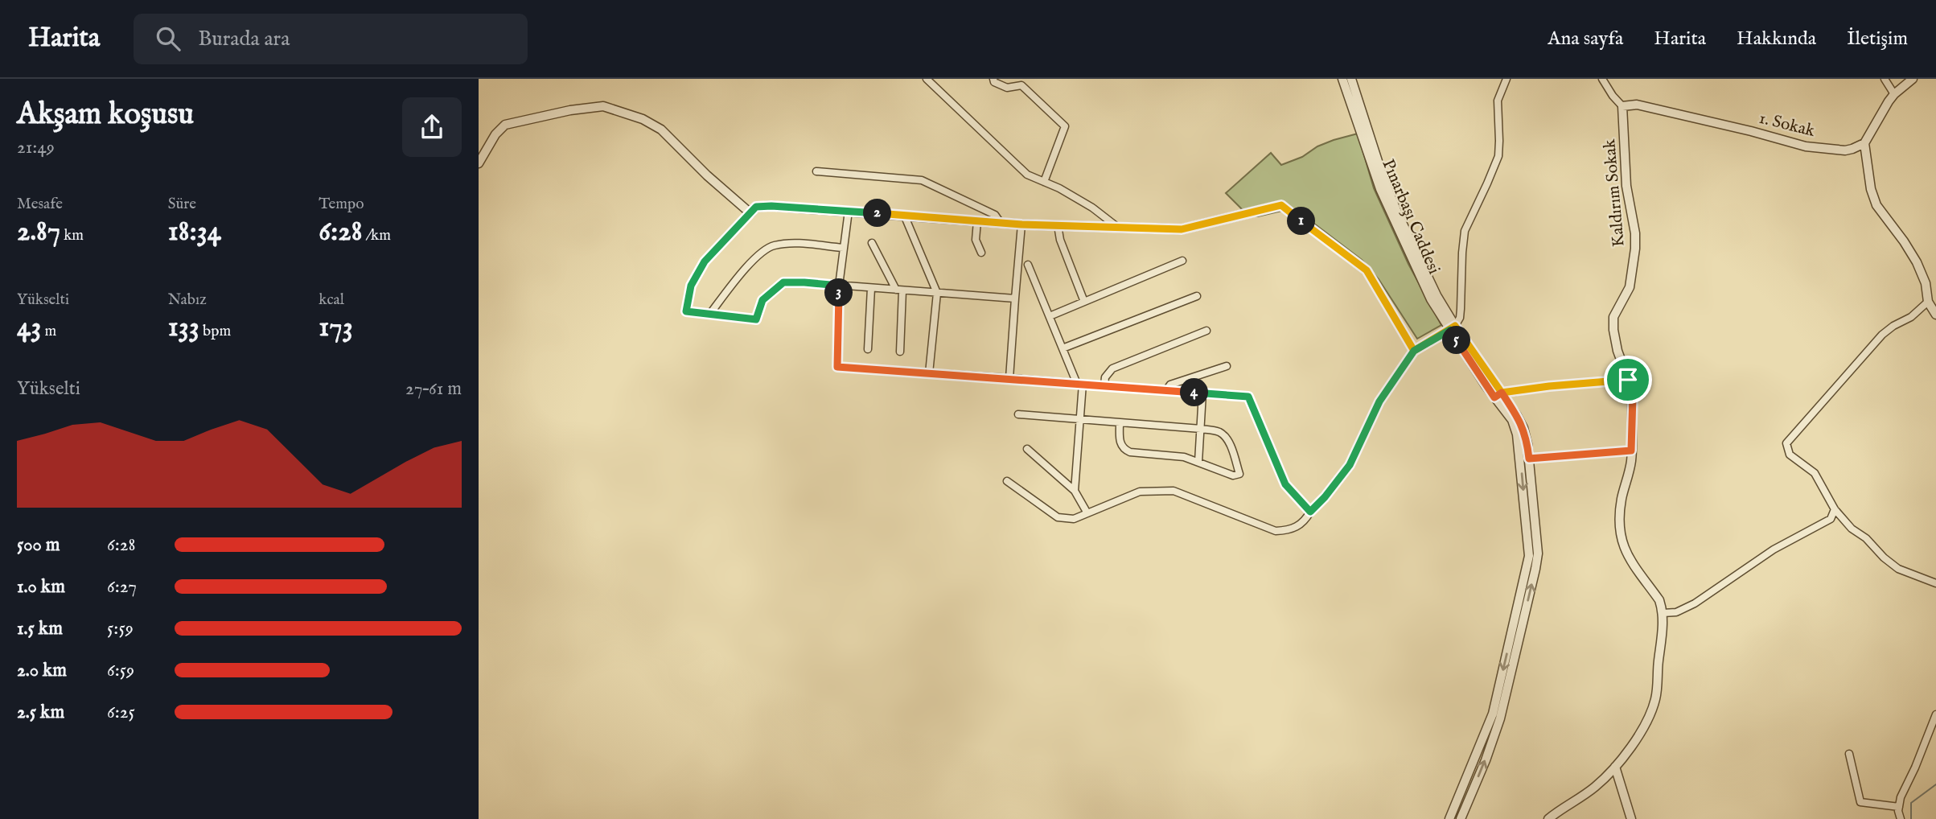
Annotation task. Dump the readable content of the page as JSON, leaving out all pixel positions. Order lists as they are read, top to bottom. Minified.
{"streets":{"street":["1. Sokak","Kaldırım Sokak","Pınarbaşı Caddesi"]},"crossings":[["1. Sokak","Kaldırım Sokak"]],"page":{"header":"Harita","search":"Burada ara","nav":["Ana sayfa","Harita","Hakkında","İletişim"],"heading":["Akşam koşusu","21:49"],"stats":[["Mesafe","2.87 km"],["Süre","18:34"],["Tempo","6:28 /km"],["Yükselti","43 m"],["Nabız","133 bpm"],["kcal","173"]],"pins":["2","1","3","5","4"],"chart":["Yükselti","27–61 m"],"list":[{"name":"500 m","note":"6:28"},{"name":"1.0 km","note":"6:27"},{"name":"1.5 km","note":"5:59"},{"name":"2.0 km","note":"6:59"},{"name":"2.5 km","note":"6:25"}]}}
